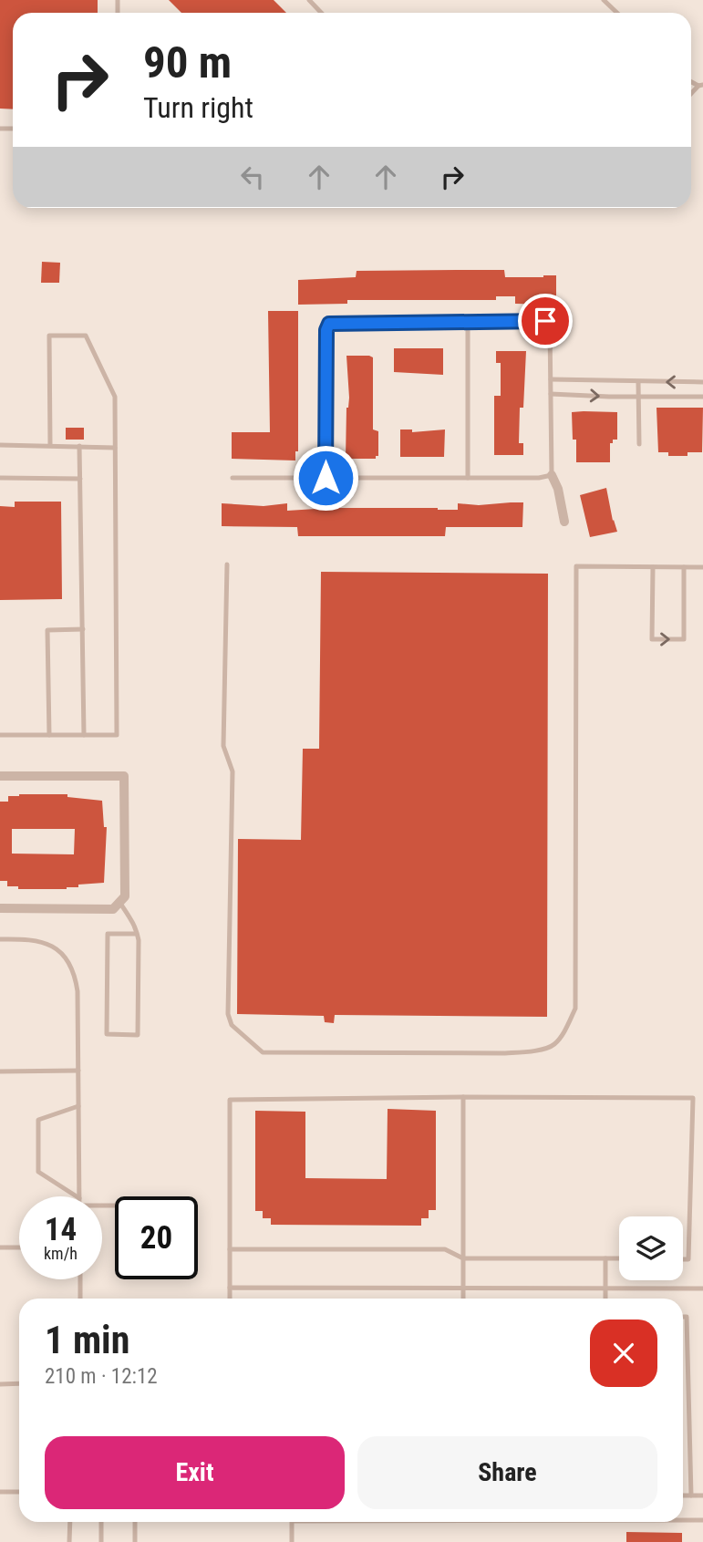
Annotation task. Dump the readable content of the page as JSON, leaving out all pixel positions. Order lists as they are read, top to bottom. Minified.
{"page":{"turn":["90 m","Turn right"],"speed":"14 km/h","limit":"20","heading":["1 min","210 m · 12:12"],"buttons":["Exit","Share"]}}
